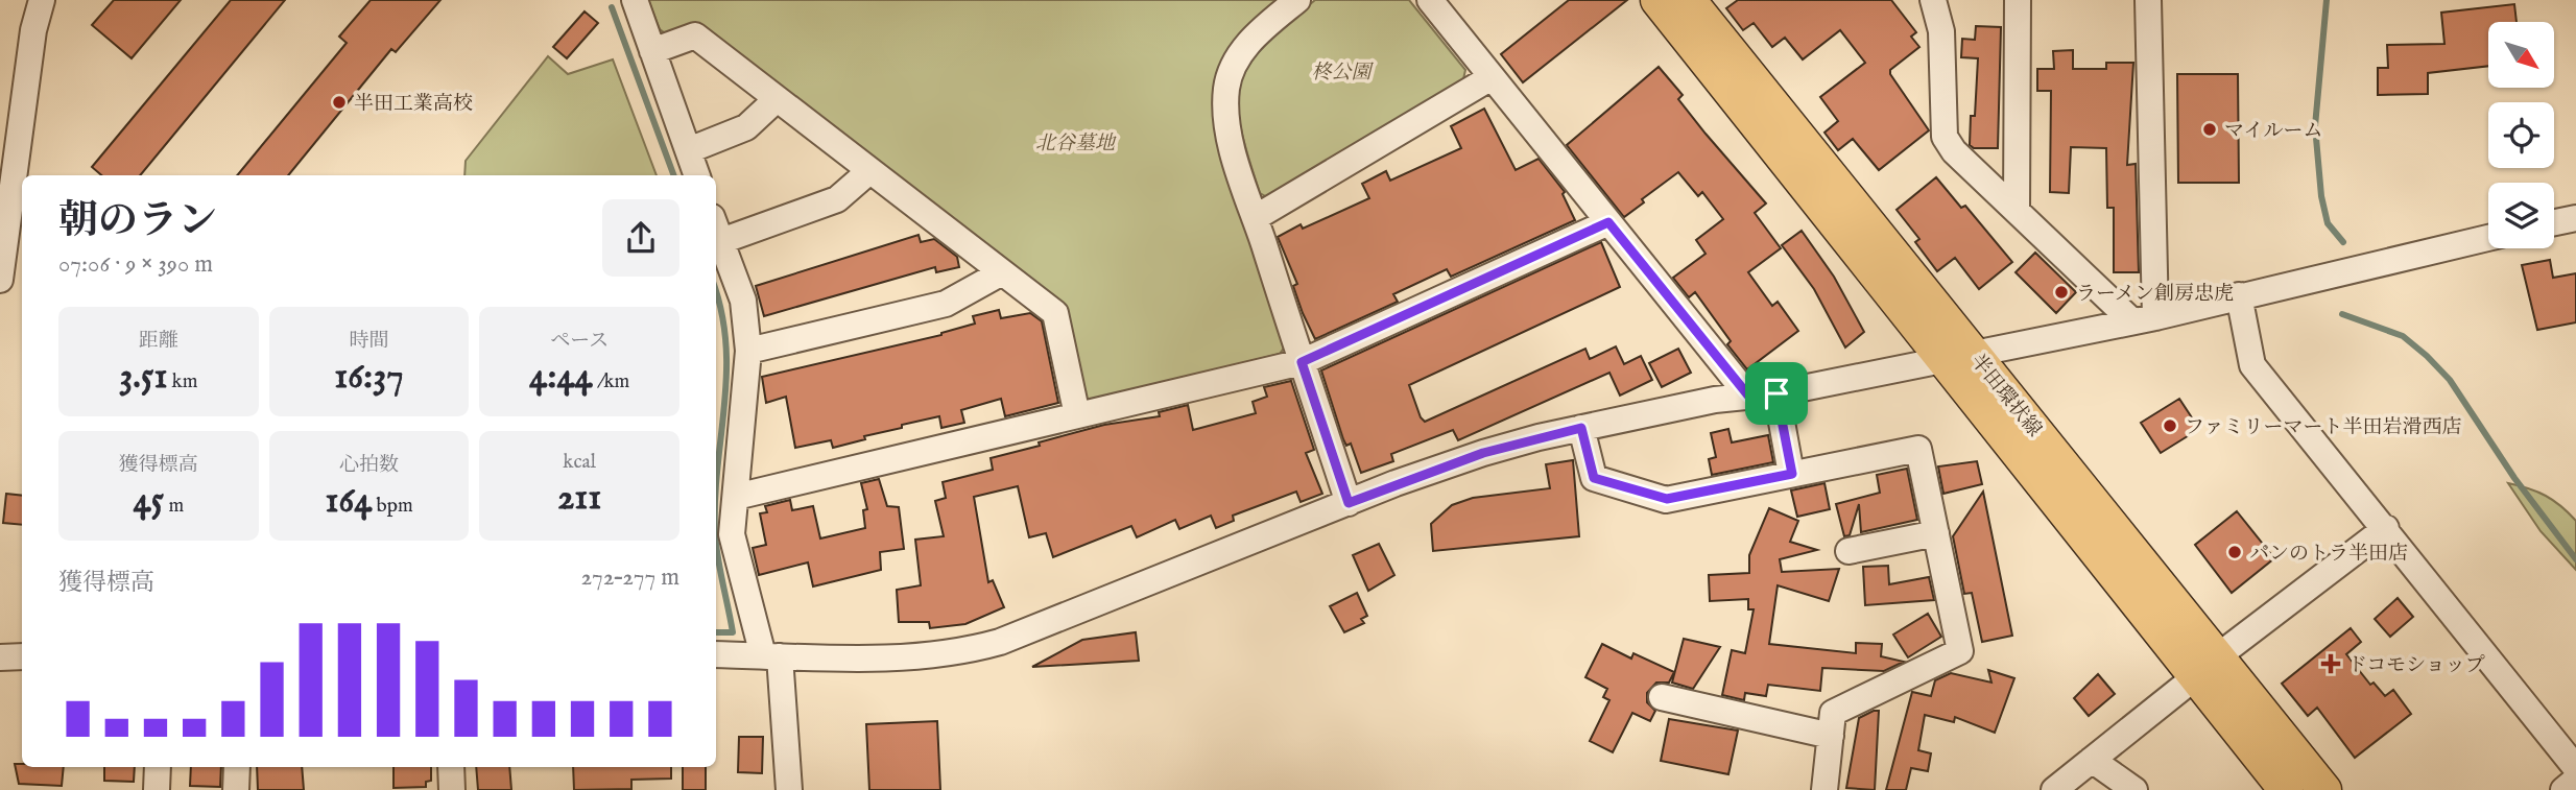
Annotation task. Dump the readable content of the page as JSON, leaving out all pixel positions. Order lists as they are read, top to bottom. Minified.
{"streets":{"main road":["半田環状線"]},"parks":["柊公園","北谷墓地"],"places":{"other":["半田工業高校","マイルーム","ラーメン創房忠虎","ファミリーマート半田岩滑西店","パンのトラ半田店"],"health":["ドコモショップ"]},"north":"bottom right","page":{"heading":["朝のラン","07:06 · 9 × 390 m"],"stats":[["距離","3.51 km"],["時間","16:37"],["ペース","4:44 /km"],["獲得標高","45 m"],["心拍数","164 bpm"],["kcal","211"]],"chart":["獲得標高","272–277 m"]}}
